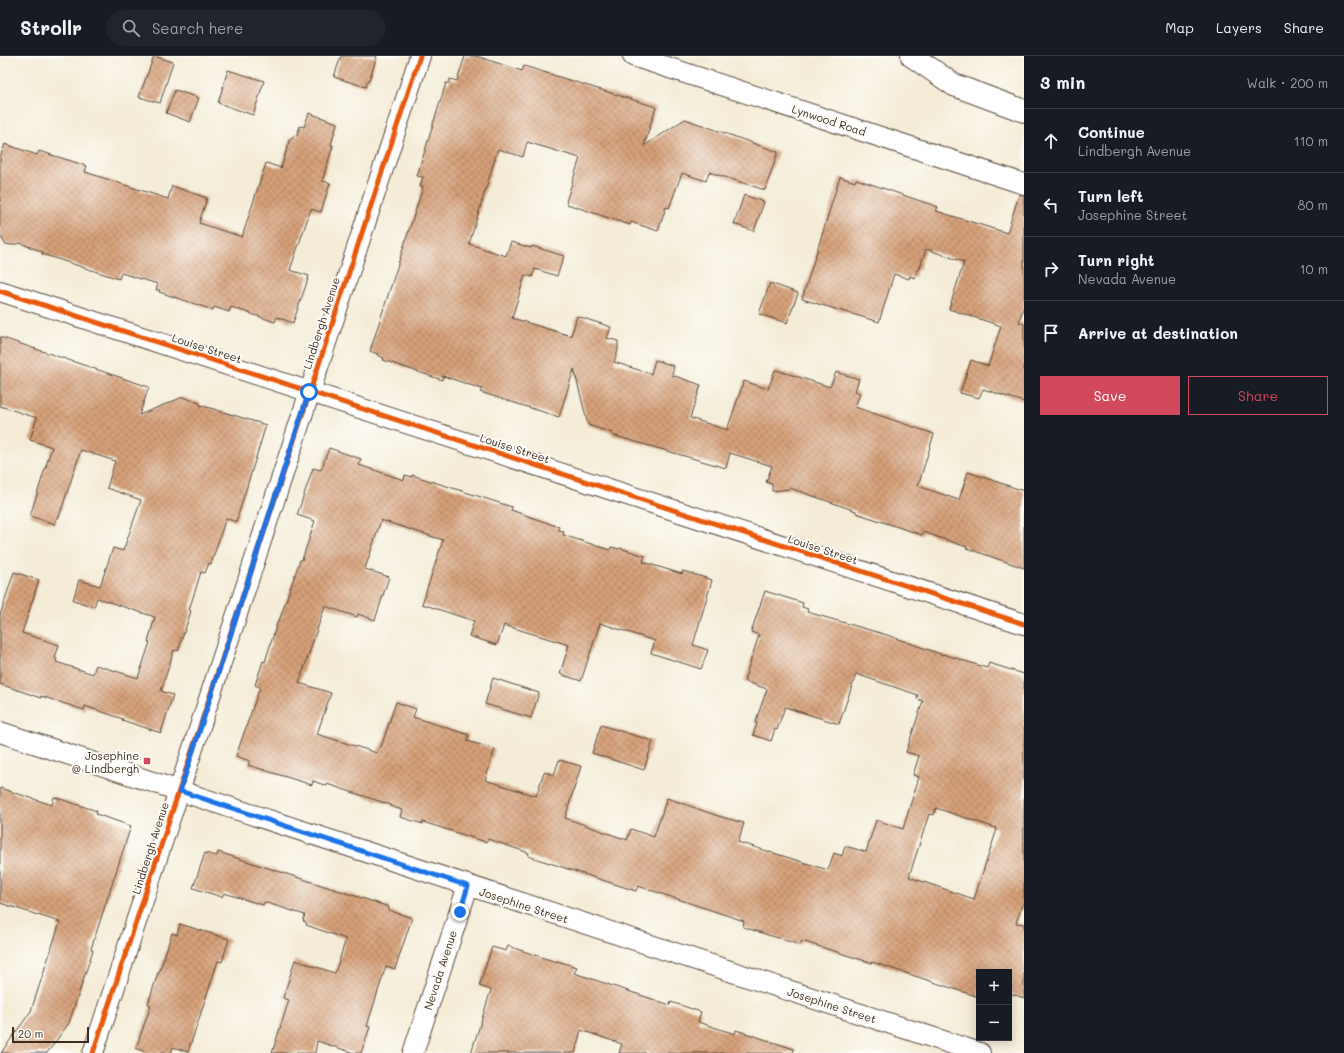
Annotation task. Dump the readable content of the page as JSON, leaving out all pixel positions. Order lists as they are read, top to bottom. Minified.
{"streets":{"street":["Lynwood Road","Lindbergh Avenue","Louise Street","Josephine Street","Nevada Avenue"]},"crossings":[["Lindbergh Avenue","Louise Street"],["Lindbergh Avenue","Josephine Street"],["Josephine Street","Nevada Avenue"]],"places":{"transit":["Josephine @ Lindbergh"]},"scale_bar":"20 m","page":{"header":"Strollr","search":"Search here","nav":["Map","Layers","Share"],"heading":["3 min","Walk · 200 m"],"list":[["Continue","Lindbergh Avenue","110 m"],["Turn left","Josephine Street","80 m"],["Turn right","Nevada Avenue","10 m"],"Arrive at destination"],"buttons":["Save","Share"],"map_buttons":["+","−"],"scale":"20 m"}}
